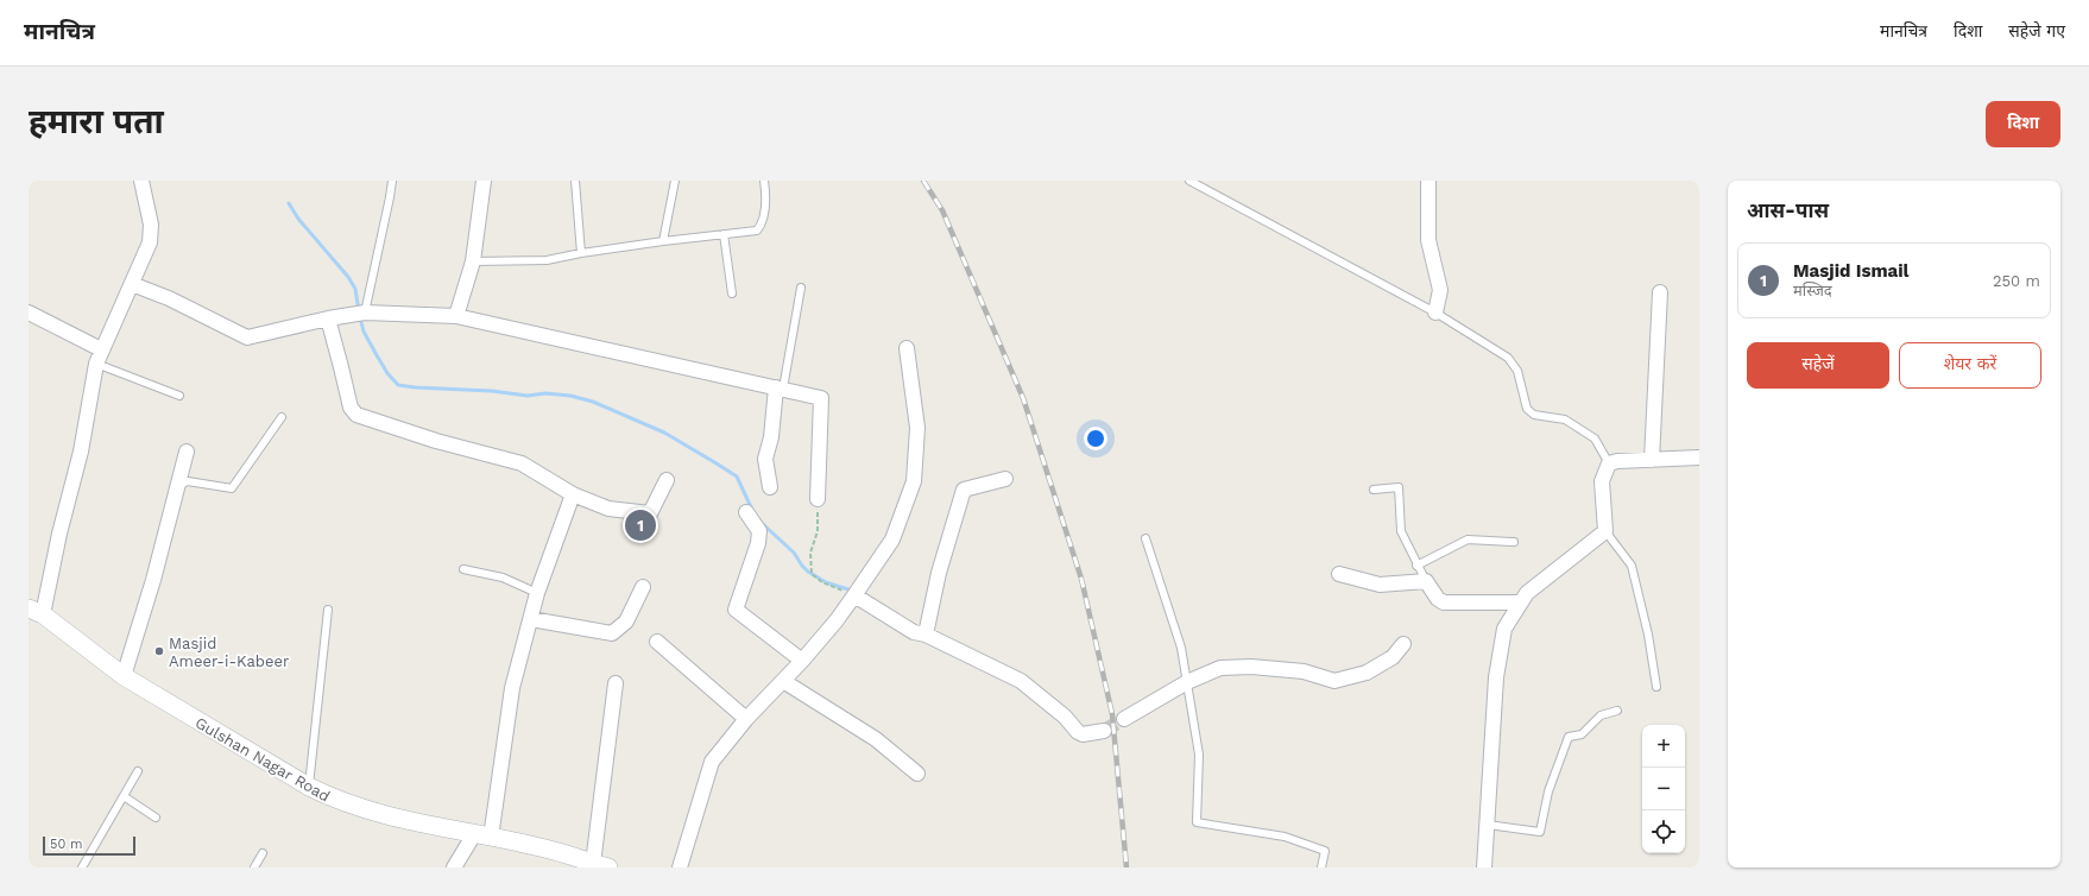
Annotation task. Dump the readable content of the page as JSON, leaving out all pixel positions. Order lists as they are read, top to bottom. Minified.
{"streets":{"street":["Gulshan Nagar Road"]},"places":["Masjid Ameer-i-Kabeer"],"scale_bar":"50 m","page":{"header":"मानचित्र","nav":["मानचित्र","दिशा","सहेजे गए"],"buttons":["दिशा",["सहेजें","शेयर करें"]],"title":"हमारा पता","heading":"आस-पास","list":[{"mark":"1","name":"Masjid Ismail","note":"मस्जिद","value":"250 m"}],"pins":"1","map_buttons":["+","−"],"scale":"50 m"}}
